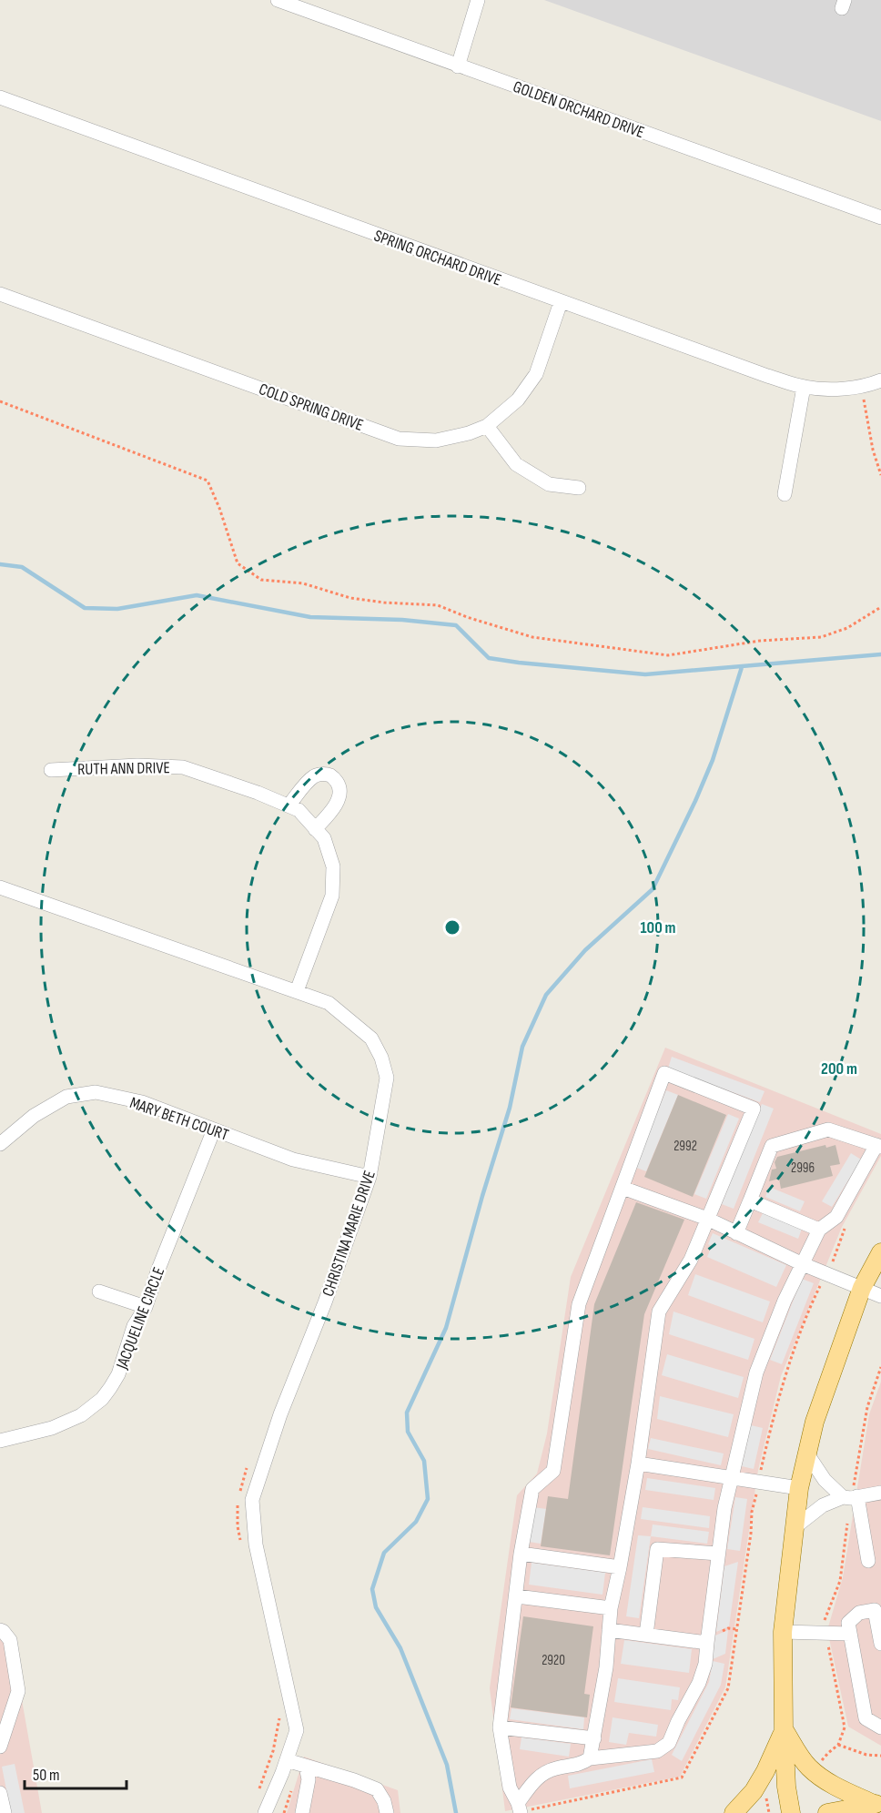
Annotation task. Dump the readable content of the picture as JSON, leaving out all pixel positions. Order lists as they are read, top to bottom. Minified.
{"streets":{"street":["GOLDEN ORCHARD DRIVE","SPRING ORCHARD DRIVE","COLD SPRING DRIVE","RUTH ANN DRIVE","MARY BETH COURT","CHRISTINA MARIE DRIVE","JACQUELINE CIRCLE"]},"crossings":[["SPRING ORCHARD DRIVE","COLD SPRING DRIVE"],["RUTH ANN DRIVE","CHRISTINA MARIE DRIVE"],["MARY BETH COURT","CHRISTINA MARIE DRIVE"],["MARY BETH COURT","JACQUELINE CIRCLE"]],"house_numbers":["2992","2996","2920"],"scale_bar":"50 m","rings":["100 m","200 m"]}
